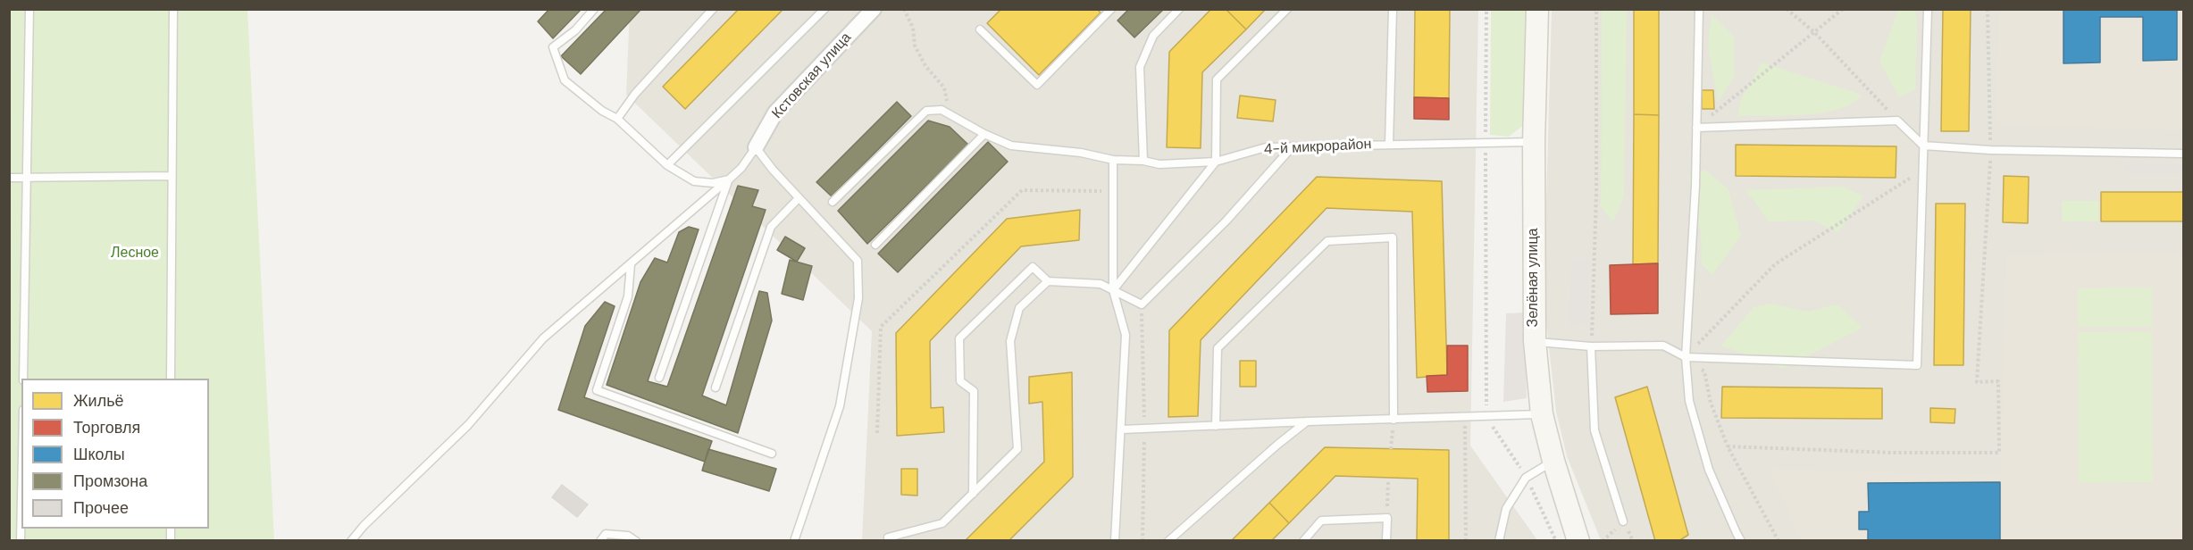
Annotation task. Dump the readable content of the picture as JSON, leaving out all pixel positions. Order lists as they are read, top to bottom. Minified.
{"streets":{"main road":["Зелёная улица"],"street":["Кстовская улица"],"lane":["4-й микрорайон"]},"crossings":[["4-й микрорайон","Зелёная улица"]],"parks":["Лесное"],"legend":["Жильё","Торговля","Школы","Промзона","Прочее"]}
